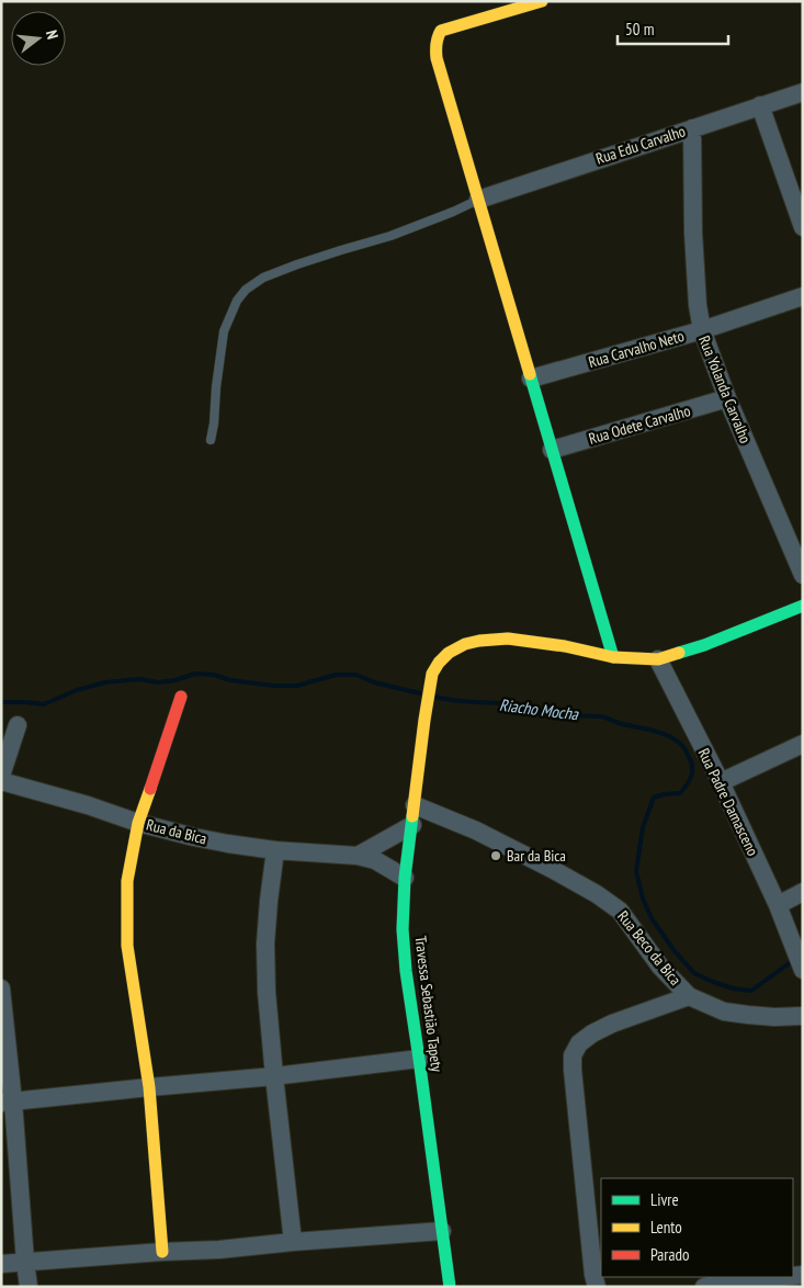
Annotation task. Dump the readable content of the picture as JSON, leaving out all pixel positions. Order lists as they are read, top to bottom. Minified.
{"streets":{"street":["Rua Edu Carvalho","Rua Carvalho Neto","Rua Yolanda Carvalho","Rua Odete Carvalho","Rua Padre Damasceno","Rua da Bica","Rua Beco da Bica","Travessa Sebastião Tapety"]},"crossings":[["Rua Edu Carvalho","Rua Yolanda Carvalho"],["Rua Carvalho Neto","Rua Yolanda Carvalho"],["Rua Yolanda Carvalho","Rua Odete Carvalho"],["Rua da Bica","Travessa Sebastião Tapety"],["Rua Beco da Bica","Travessa Sebastião Tapety"]],"water":["Riacho Mocha"],"places":["Bar da Bica"],"legend":["Livre","Lento","Parado"],"scale_bar":"50 m","north":"right"}
